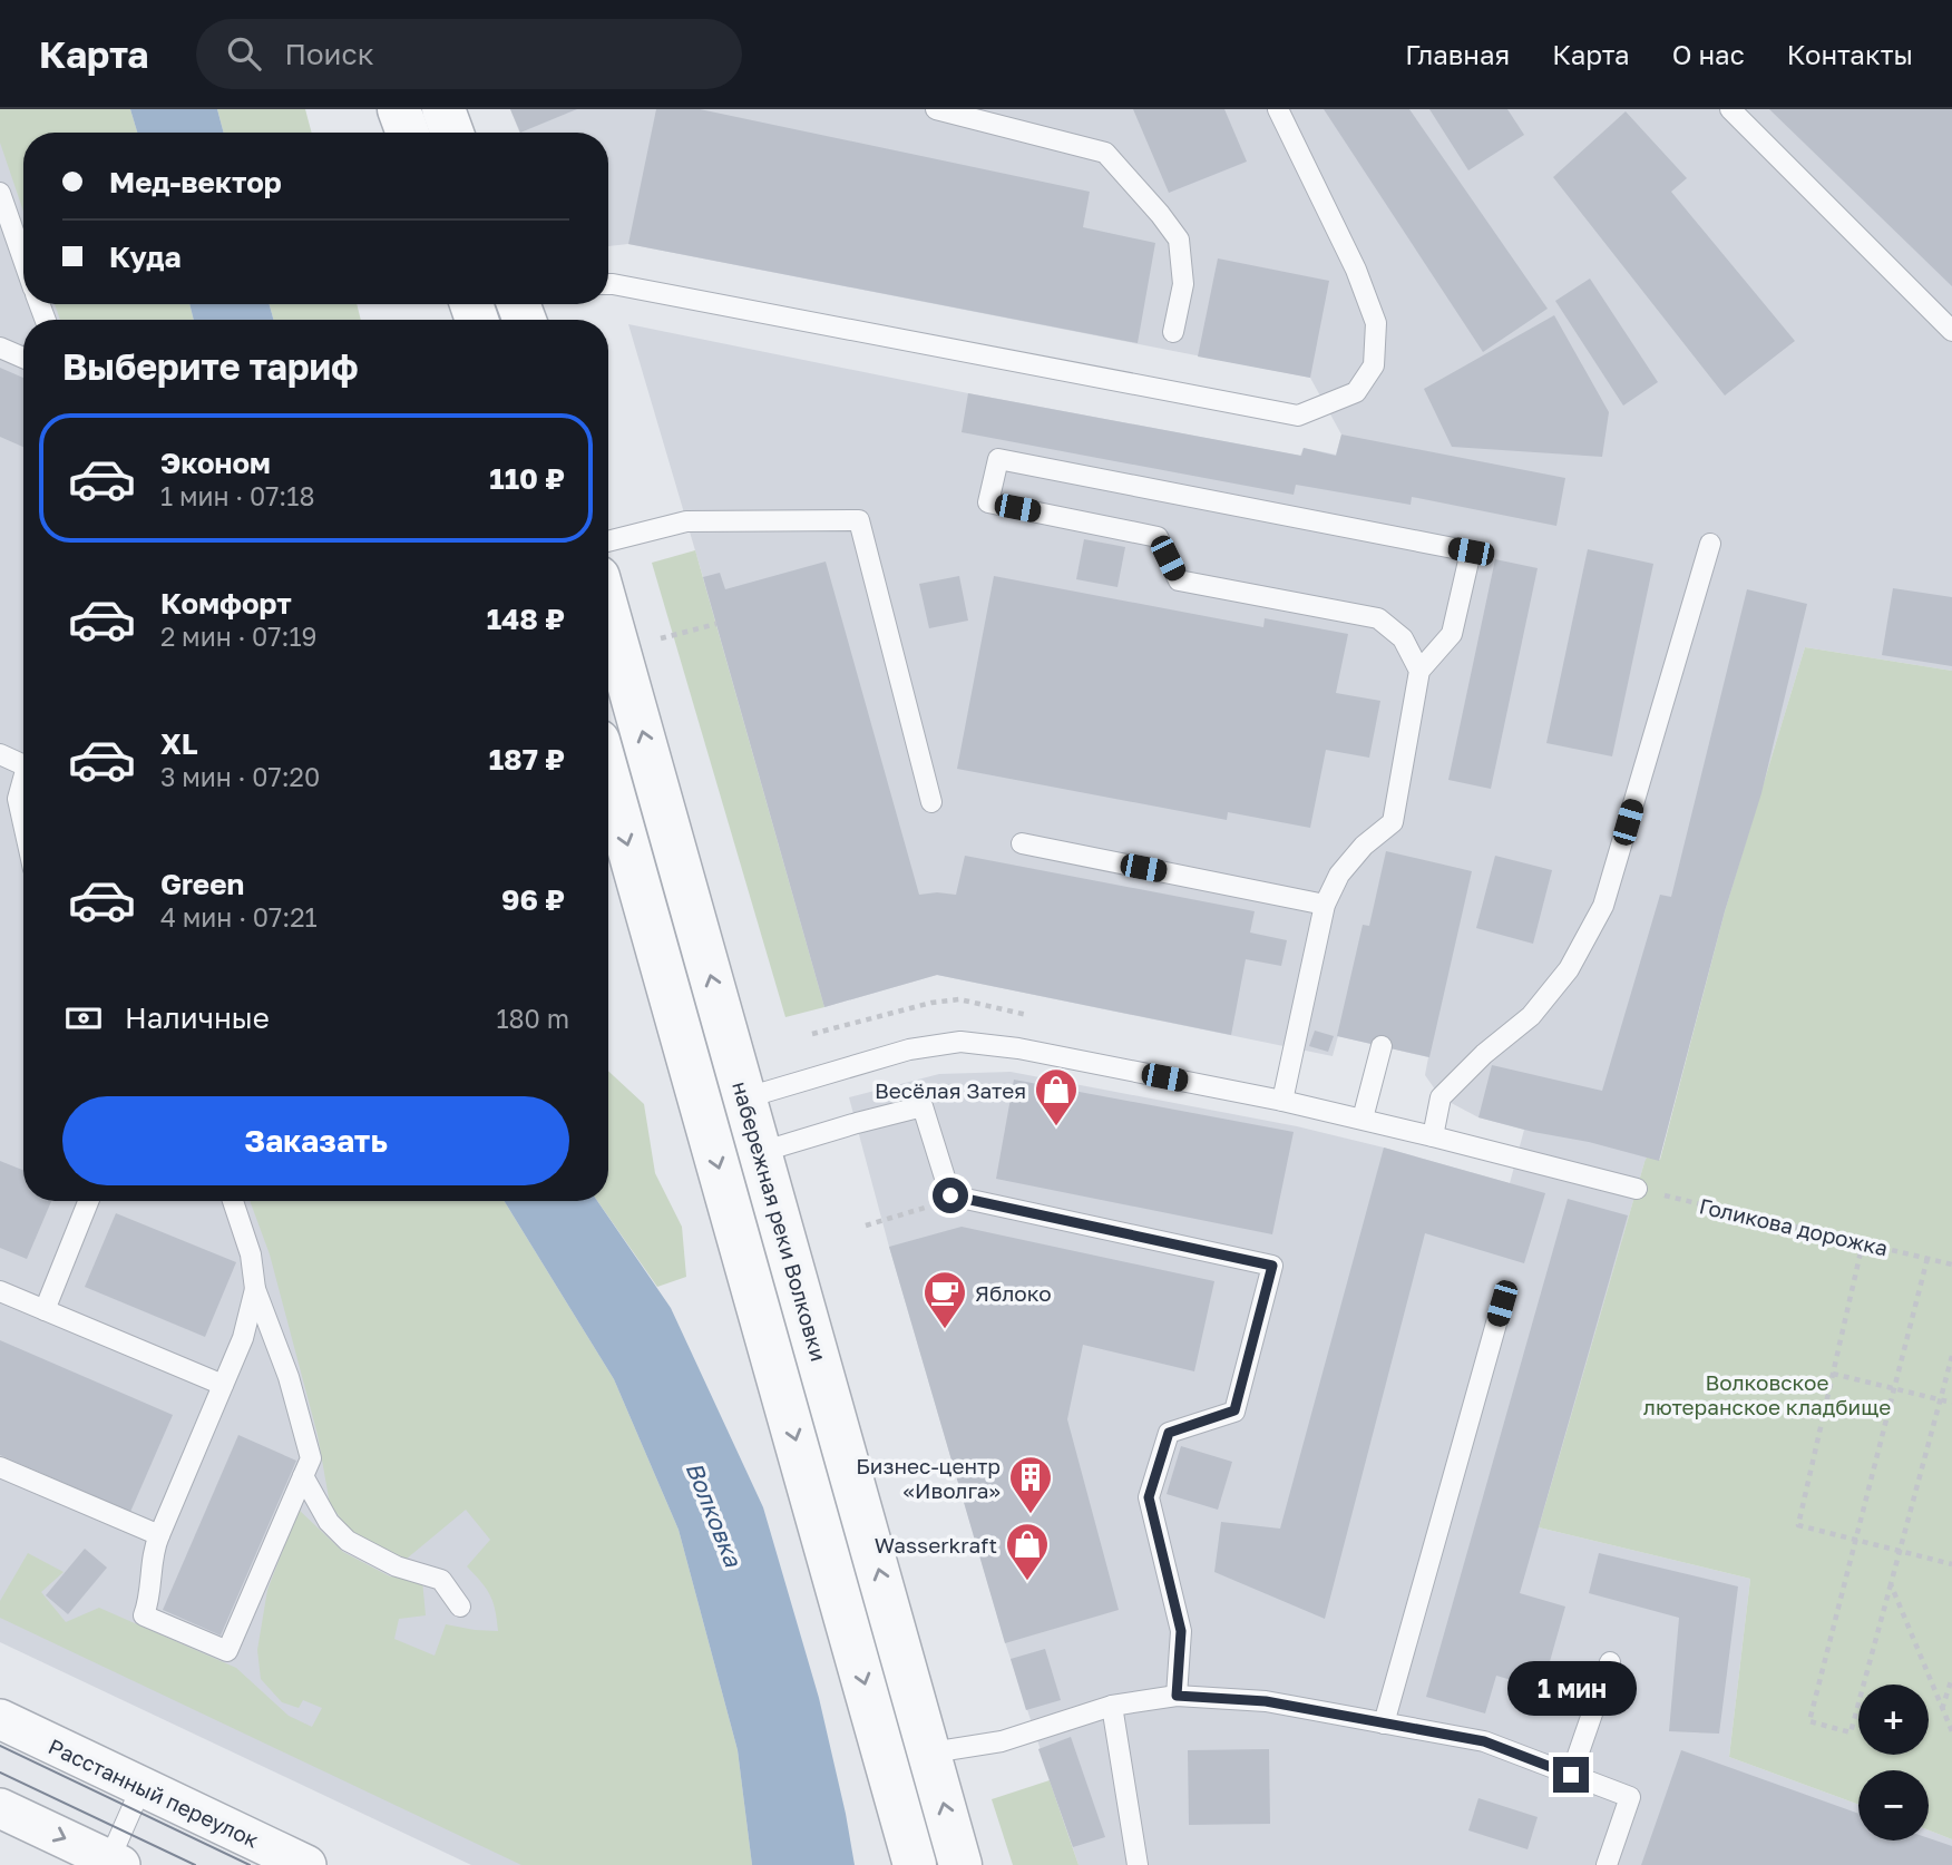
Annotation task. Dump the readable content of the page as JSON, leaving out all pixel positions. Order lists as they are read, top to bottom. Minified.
{"streets":{"street":["набережная реки Волковки","Расстанный переулок"],"path":["Голикова дорожка"]},"water":["Волковка"],"parks":["Волковское лютеранское кладбище"],"places":{"shop":["Весёлая Затея","Wasserkraft"],"cafe":["Яблоко"],"building":["Бизнес-центр «Иволга»"]},"page":{"header":"Карта","search":"Поиск","nav":["Главная","Карта","О нас","Контакты"],"banner":["Мед-вектор","Куда"],"heading":"Выберите тариф","list":[{"name":"Эконом","note":"1 мин · 07:18","value":"110 ₽"},{"name":"Комфорт","note":"2 мин · 07:19","value":"148 ₽"},{"name":"XL","note":"3 мин · 07:20","value":"187 ₽"},{"name":"Green","note":"4 мин · 07:21","value":"96 ₽"}],"pay":["Наличные","180 m"],"buttons":"Заказать","bubble":"1 мин","map_buttons":["+","−"]}}
